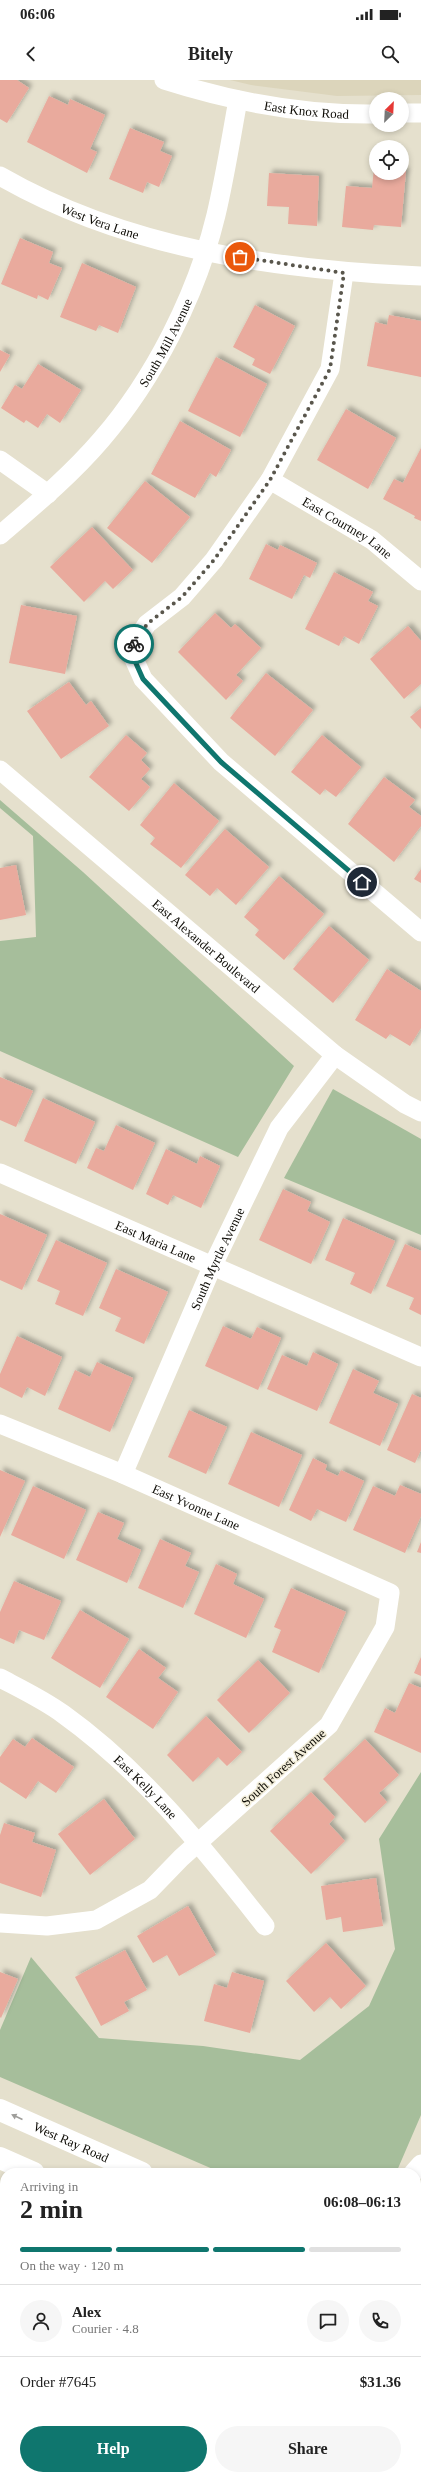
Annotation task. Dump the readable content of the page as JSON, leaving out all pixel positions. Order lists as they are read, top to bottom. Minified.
{"streets":{"main road":["West Ray Road"],"street":["East Knox Road","West Vera Lane","South Mill Avenue","East Courtney Lane","East Alexander Boulevard","East Maria Lane","South Myrtle Avenue","East Yvonne Lane","South Forest Avenue","East Kelly Lane"]},"crossings":[["East Knox Road","South Mill Avenue"],["West Vera Lane","South Mill Avenue"],["East Alexander Boulevard","South Myrtle Avenue"],["East Maria Lane","South Myrtle Avenue"],["South Myrtle Avenue","East Yvonne Lane"],["East Yvonne Lane","South Forest Avenue"],["South Forest Avenue","East Kelly Lane"]],"one_way":["West Ray Road"],"north":"top right","page":{"status":"06:06","header":"Bitely","heading":["2 min","Arriving in","06:08–06:13"],"panel":["Alex","Courier · 4.8","Order #7645","$31.36"],"bar":"On the way · 120 m","buttons":["Help","Share"]}}
